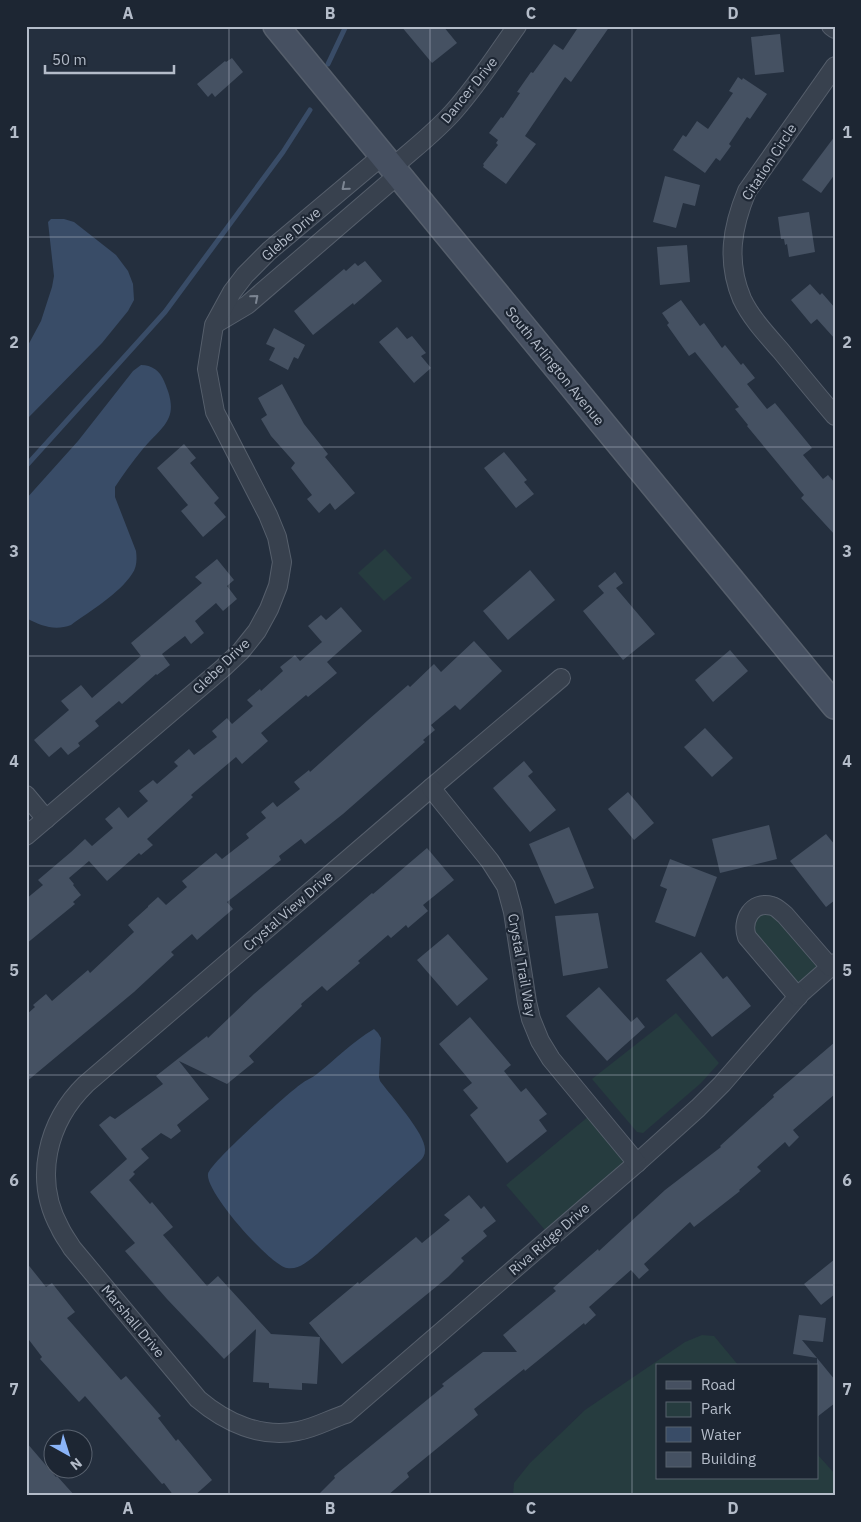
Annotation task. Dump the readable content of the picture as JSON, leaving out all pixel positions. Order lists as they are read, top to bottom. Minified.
{"streets":{"main road":["South Arlington Avenue"],"street":["Dancer Drive","Citation Circle","Glebe Drive","Crystal View Drive","Crystal Trail Way","Riva Ridge Drive","Marshall Drive"]},"crossings":[["Dancer Drive","Glebe Drive"],["Dancer Drive","South Arlington Avenue"],["Glebe Drive","South Arlington Avenue"],["Crystal View Drive","Crystal Trail Way"],["Crystal View Drive","Marshall Drive"],["Crystal Trail Way","Riva Ridge Drive"],["Riva Ridge Drive","Marshall Drive"]],"legend":["Road","Park","Water","Building"],"scale_bar":"50 m","north":"bottom right","grid":{"columns":["A","B","C","D"],"rows":["1","2","3","4","5","6","7"]}}
